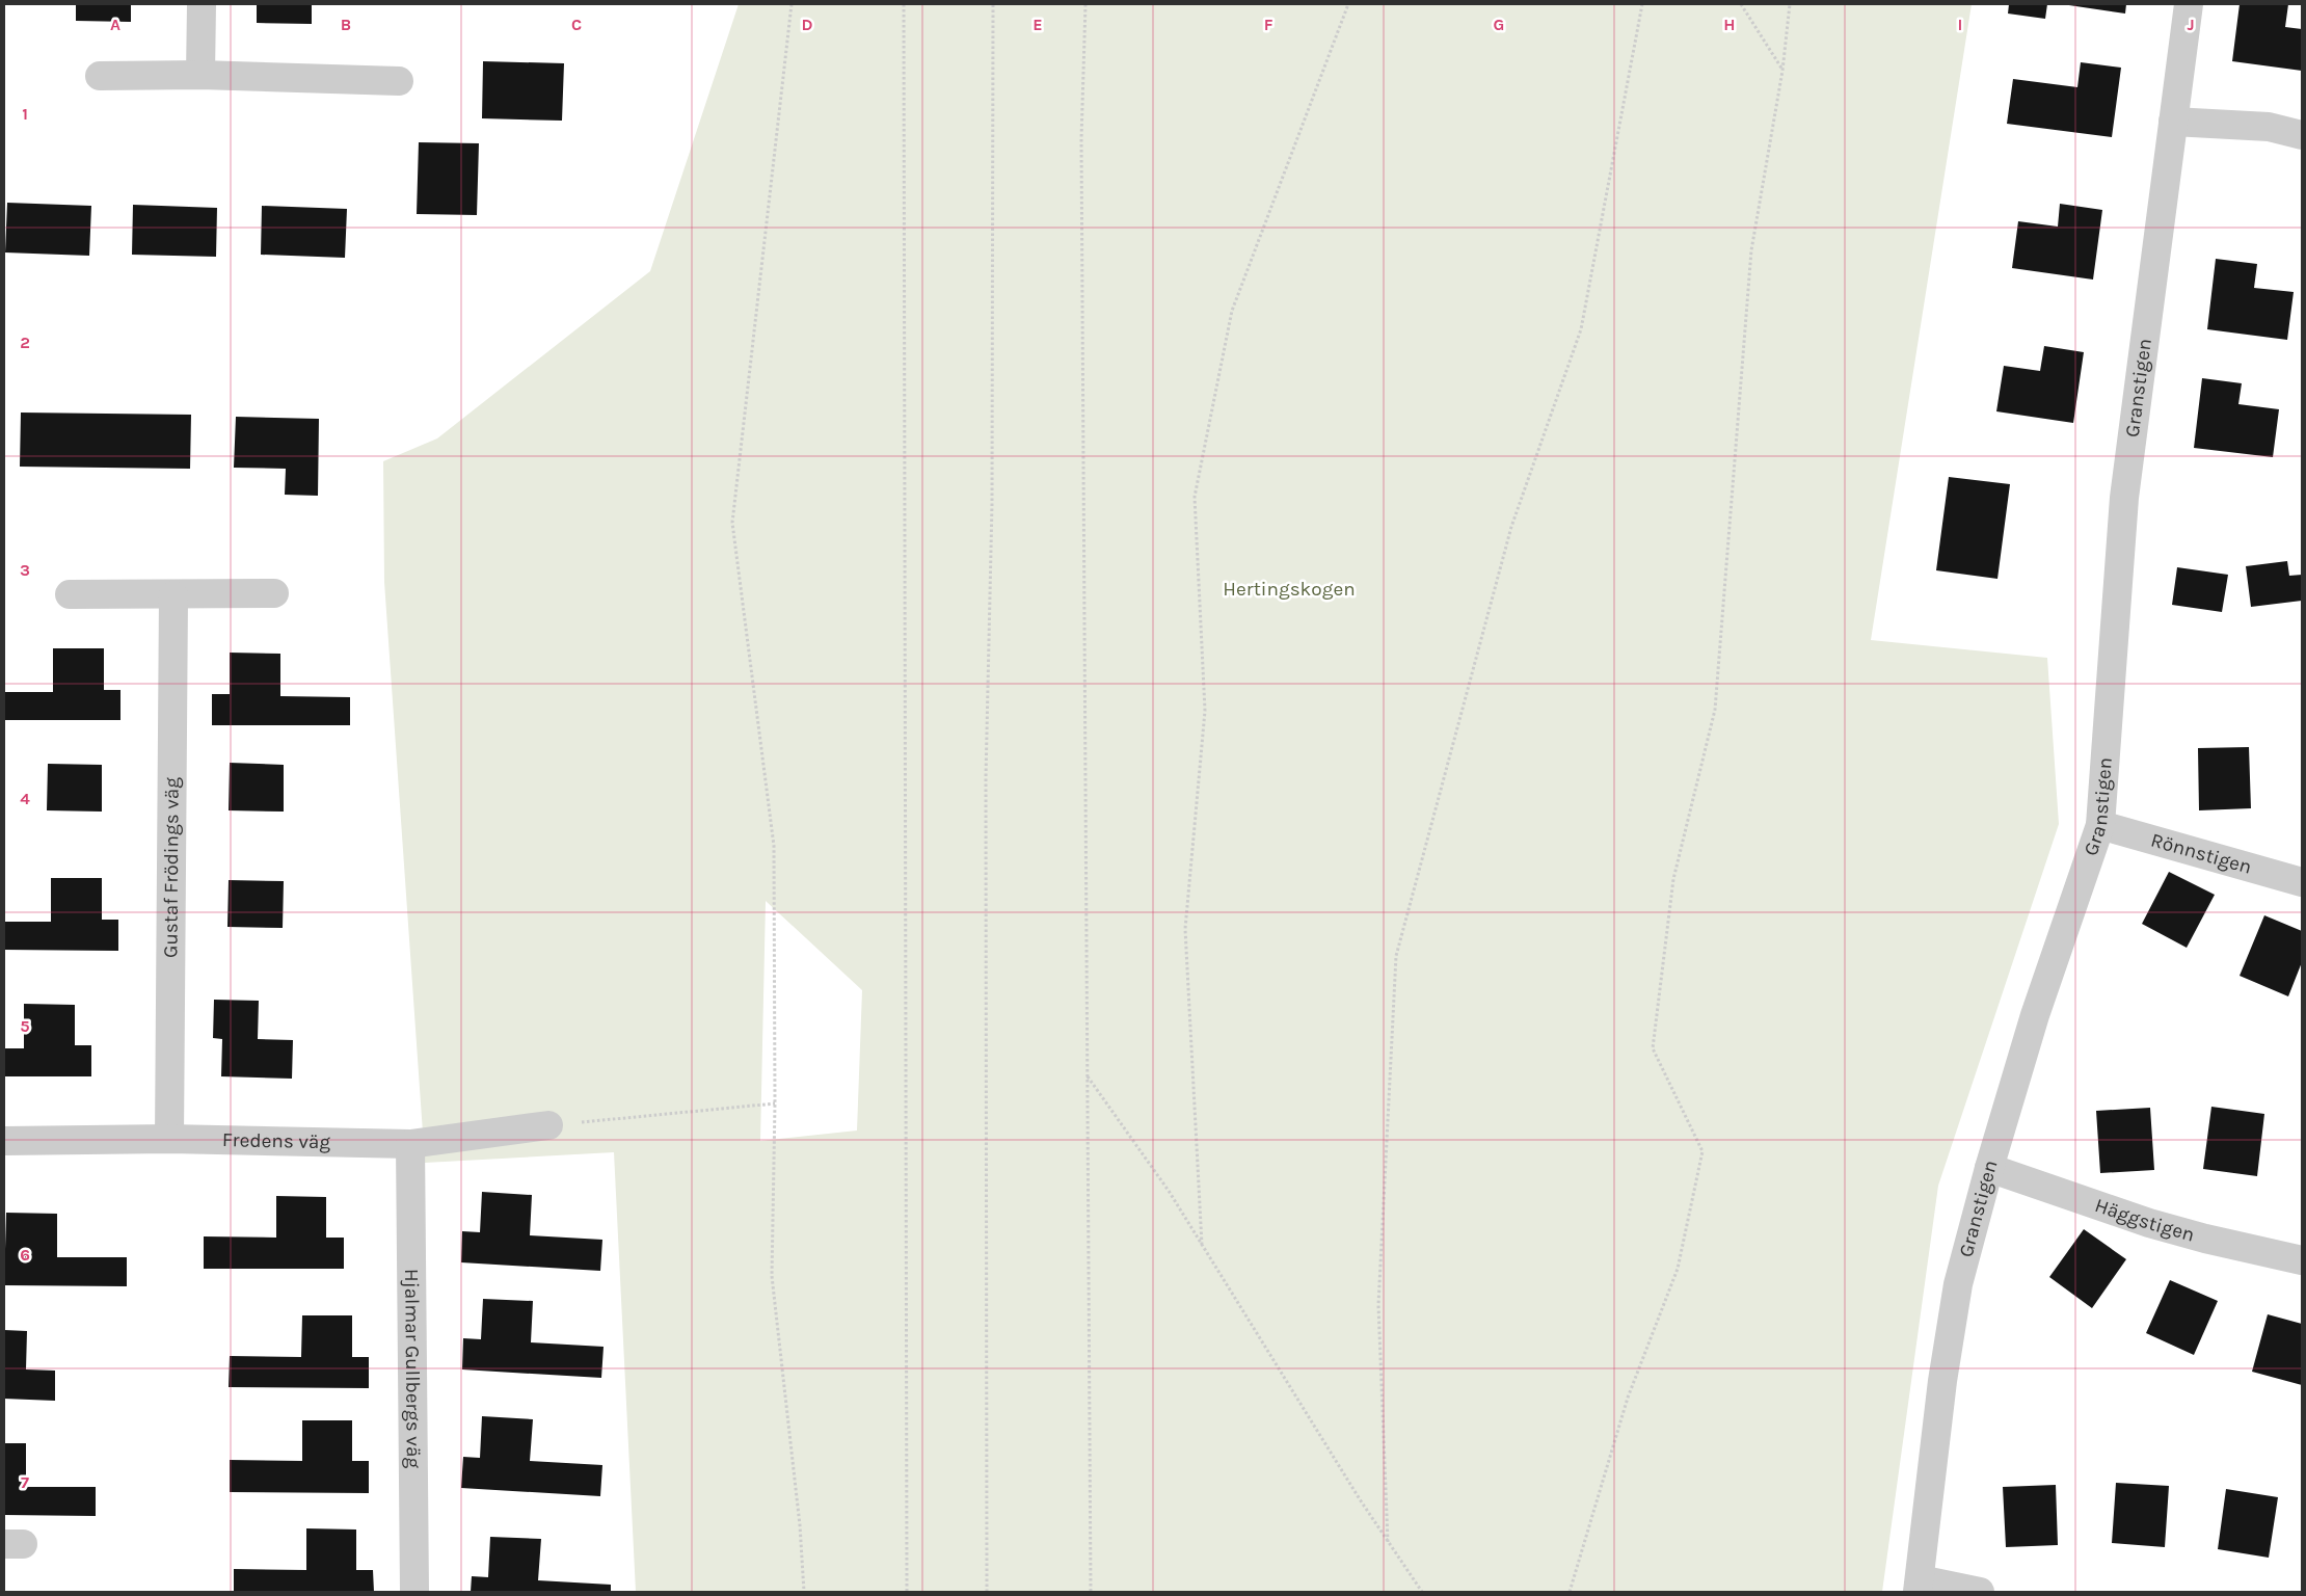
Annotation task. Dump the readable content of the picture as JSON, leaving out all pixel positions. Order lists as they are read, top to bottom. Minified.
{"streets":{"street":["Granstigen","Rönnstigen","Gustaf Frödings väg","Fredens väg","Häggstigen","Hjalmar Gullbergs väg"]},"crossings":[["Granstigen","Rönnstigen"],["Granstigen","Häggstigen"],["Gustaf Frödings väg","Fredens väg"],["Fredens väg","Hjalmar Gullbergs väg"]],"parks":["Hertingskogen"],"grid":{"columns":["A","B","C","D","E","F","G","H","I","J"],"rows":["1","2","3","4","5","6","7"]}}
